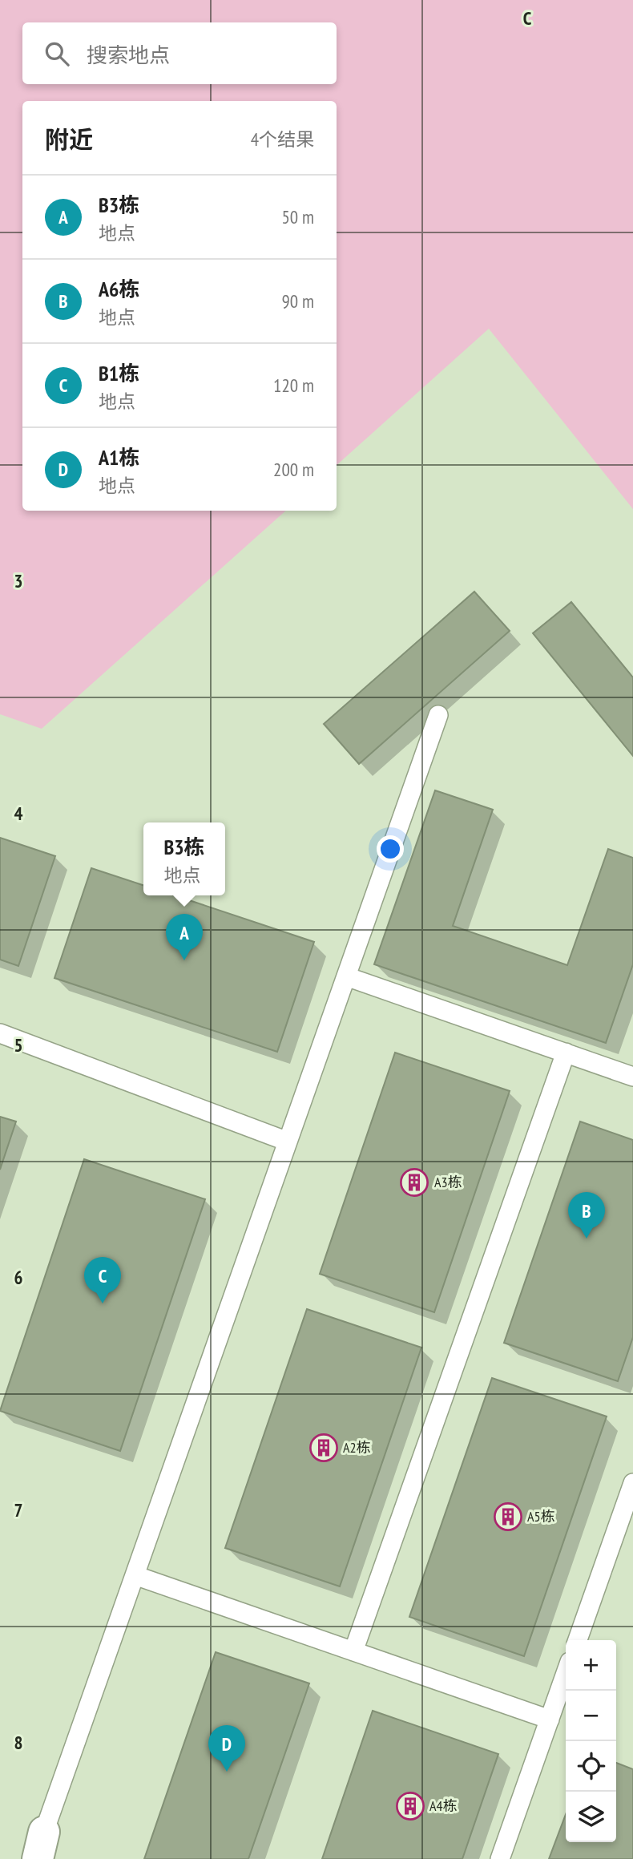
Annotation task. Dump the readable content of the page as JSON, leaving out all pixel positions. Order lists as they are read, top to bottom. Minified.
{"places":{"building":["A3栋","A2栋","A5栋","A4栋"]},"page":{"search":"搜索地点","heading":["附近","4个结果"],"list":[{"mark":"A","name":"B3栋","note":"地点","value":"50 m"},{"mark":"B","name":"A6栋","note":"地点","value":"90 m"},{"mark":"C","name":"B1栋","note":"地点","value":"120 m"},{"mark":"D","name":"A1栋","note":"地点","value":"200 m"}],"popup":["B3栋","地点"],"pins":["A","B","C","D"],"map_buttons":["+","−"]},"grid":{"columns":["C"],"rows":["3","4","5","6","7","8"]}}
